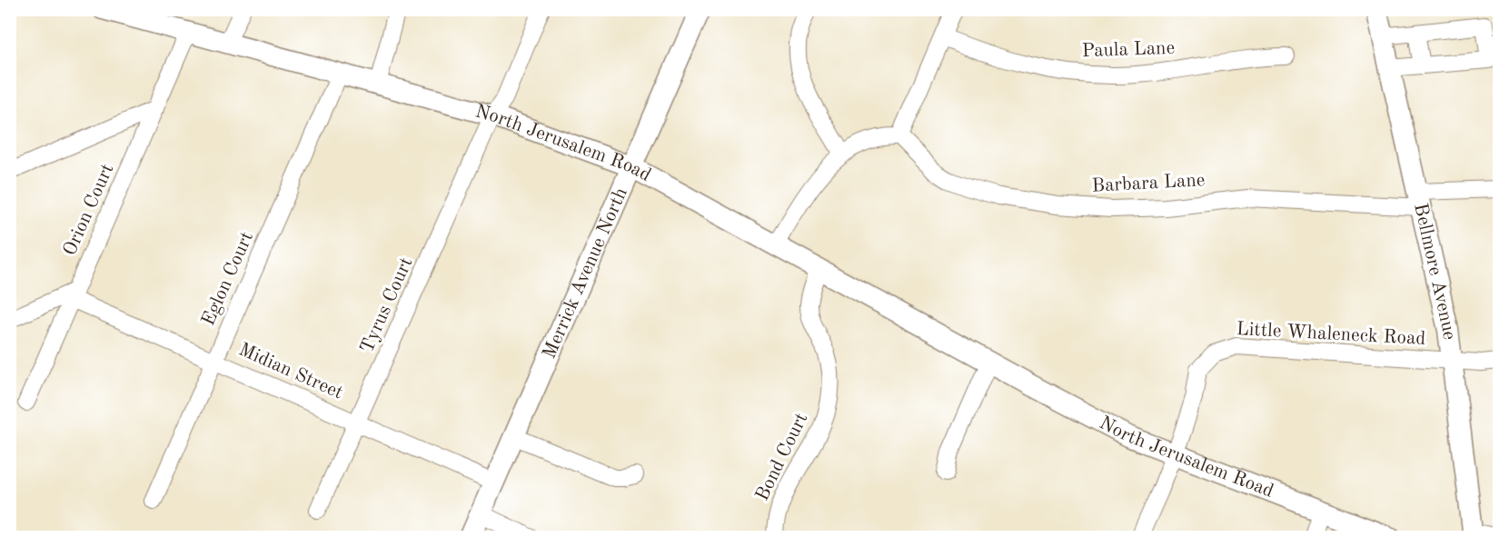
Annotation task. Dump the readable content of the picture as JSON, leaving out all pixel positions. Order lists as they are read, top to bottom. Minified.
{"streets":{"main road":["North Jerusalem Road","Bellmore Avenue","Merrick Avenue North"],"street":["Paula Lane","Barbara Lane","Orion Court","Eglon Court","Tyrus Court","Little Whaleneck Road","Midian Street","Bond Court"]},"crossings":[["North Jerusalem Road","Orion Court"],["North Jerusalem Road","Merrick Avenue North"],["North Jerusalem Road","Eglon Court"],["North Jerusalem Road","Tyrus Court"],["North Jerusalem Road","Little Whaleneck Road"],["North Jerusalem Road","Bond Court"],["Barbara Lane","Bellmore Avenue"],["Orion Court","Midian Street"],["Bellmore Avenue","Little Whaleneck Road"],["Merrick Avenue North","Midian Street"],["Eglon Court","Midian Street"],["Tyrus Court","Midian Street"]]}
